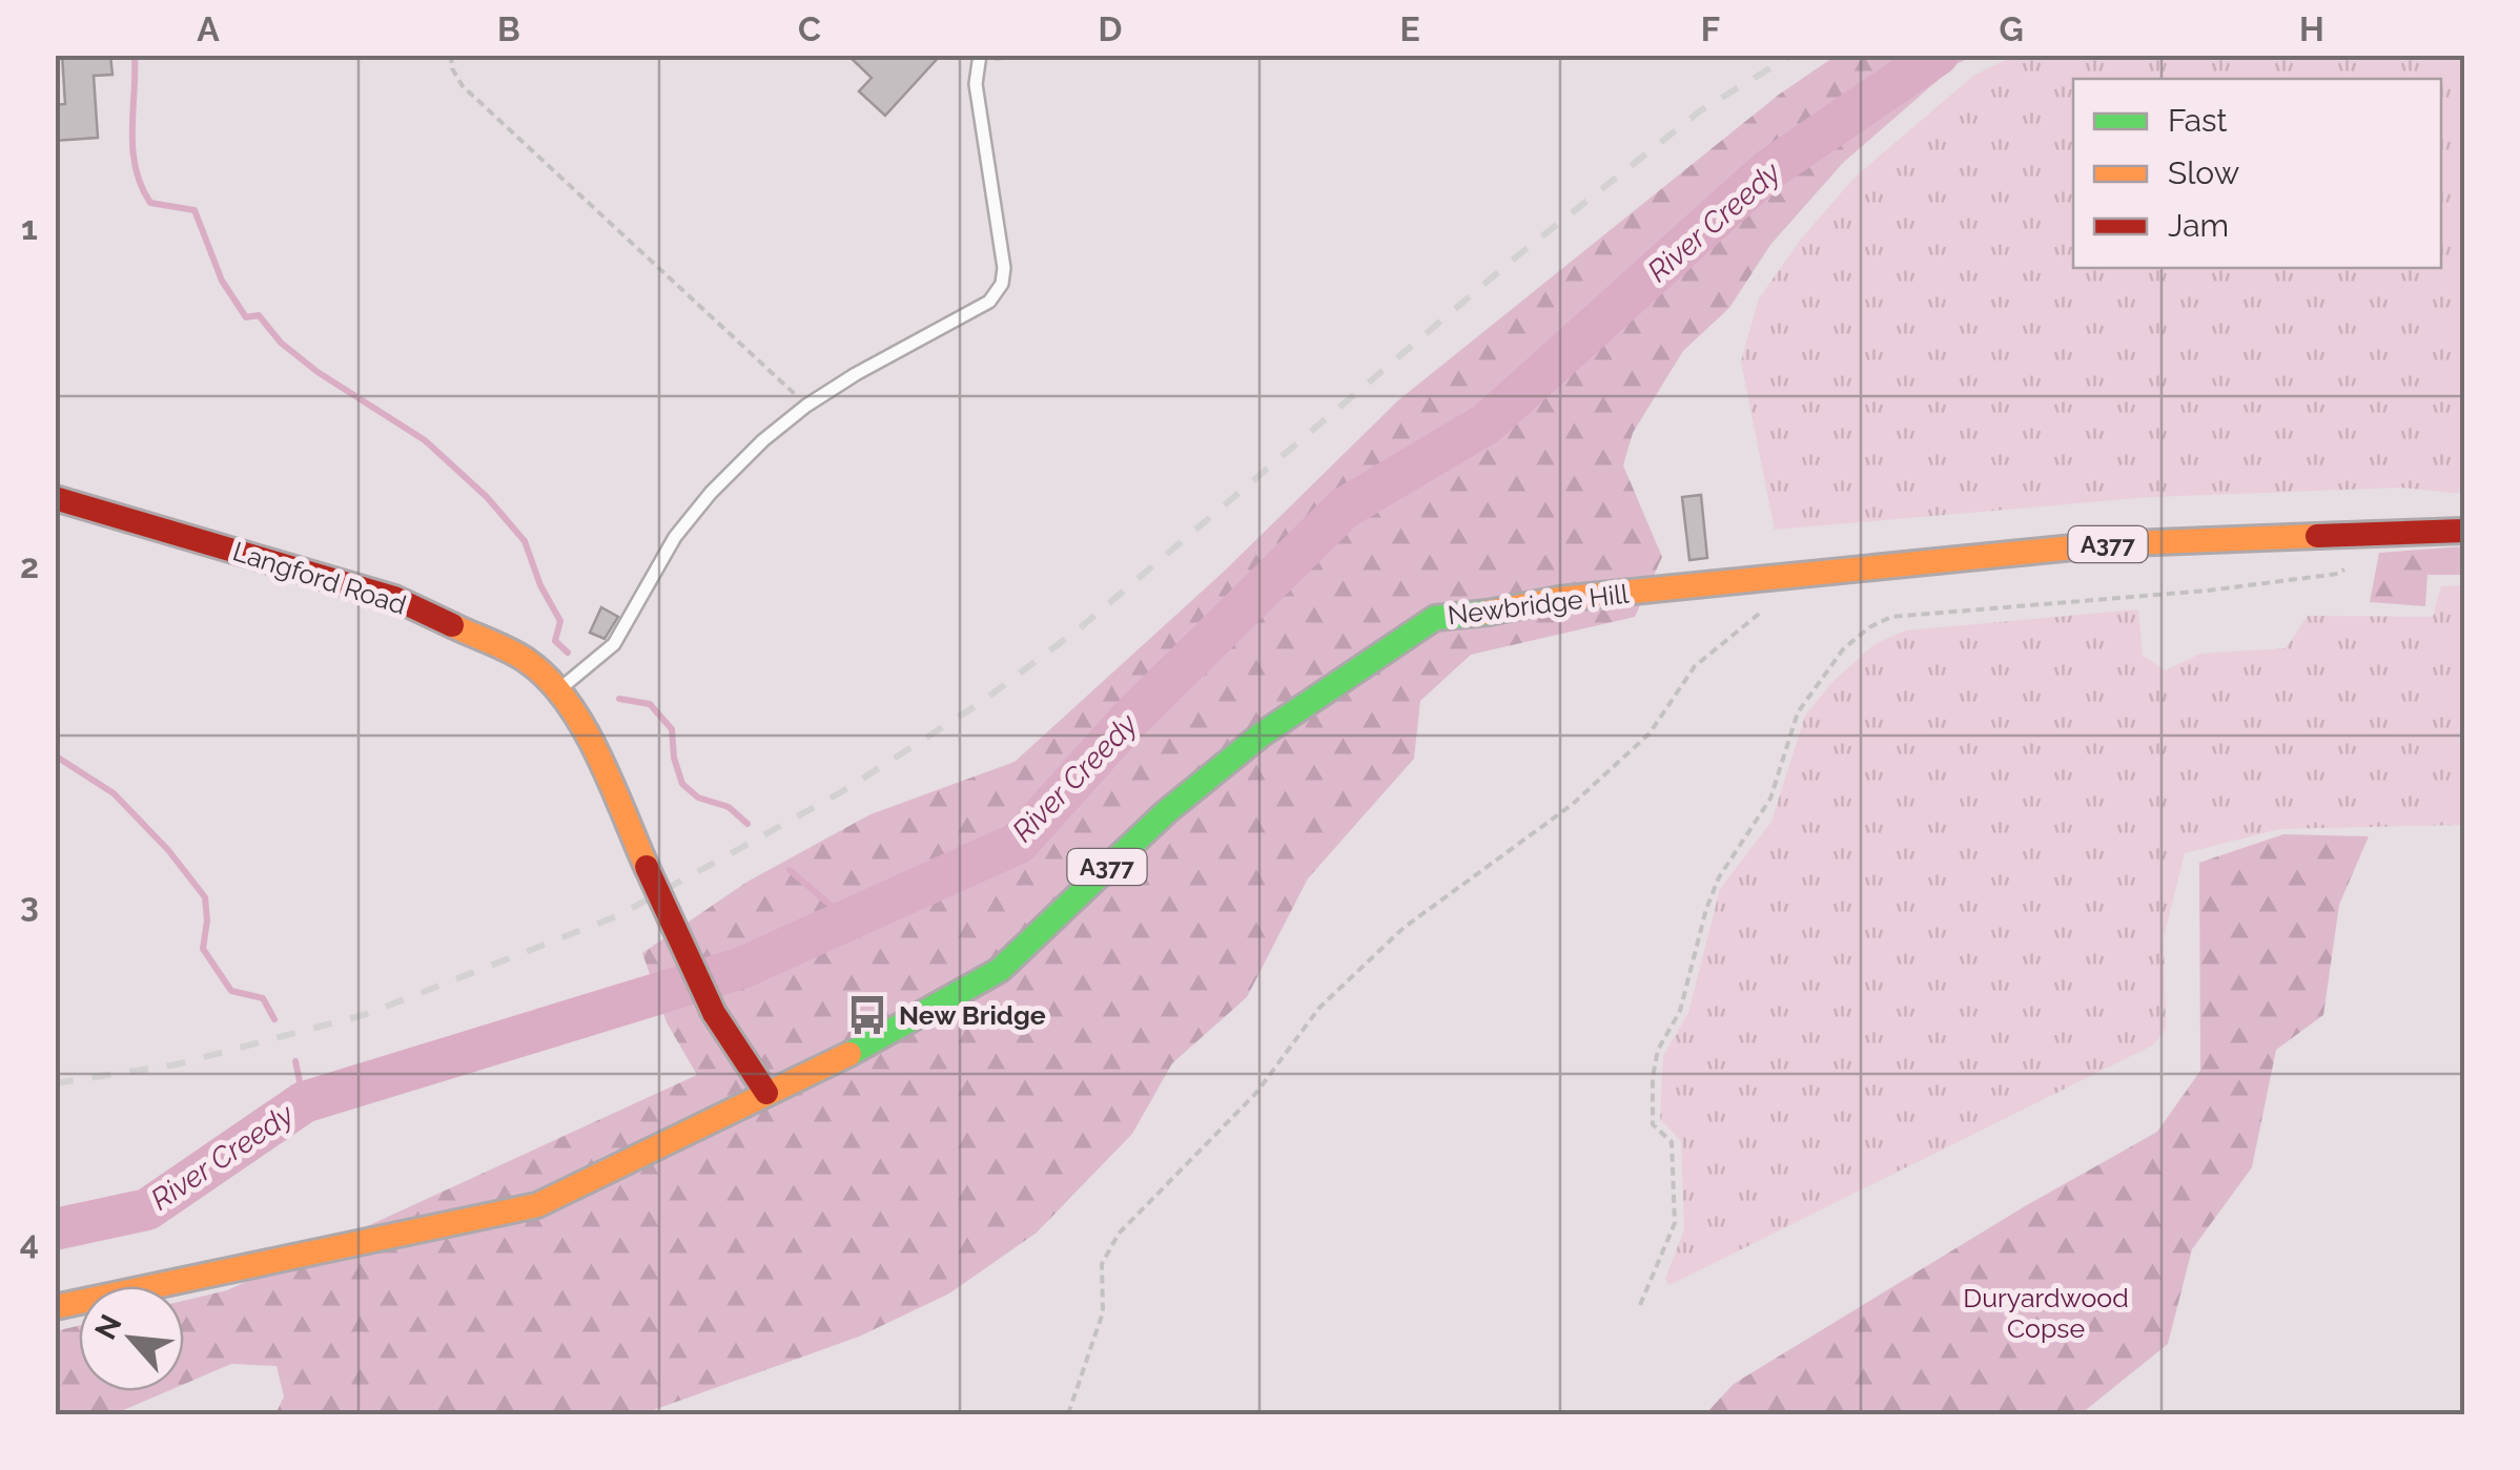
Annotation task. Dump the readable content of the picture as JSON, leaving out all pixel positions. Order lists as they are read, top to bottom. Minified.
{"streets":{"main road":["A377","Langford Road","Newbridge Hill"]},"crossings":[["A377","Langford Road"],["A377","Newbridge Hill"],["Langford Road","Newbridge Hill"]],"water":["River Creedy"],"parks":["Duryardwood Copse"],"places":{"bus stop":["New Bridge"]},"legend":["Fast","Slow","Jam"],"north":"top left","grid":{"columns":["A","B","C","D","E","F","G","H"],"rows":["1","2","3","4"]}}
